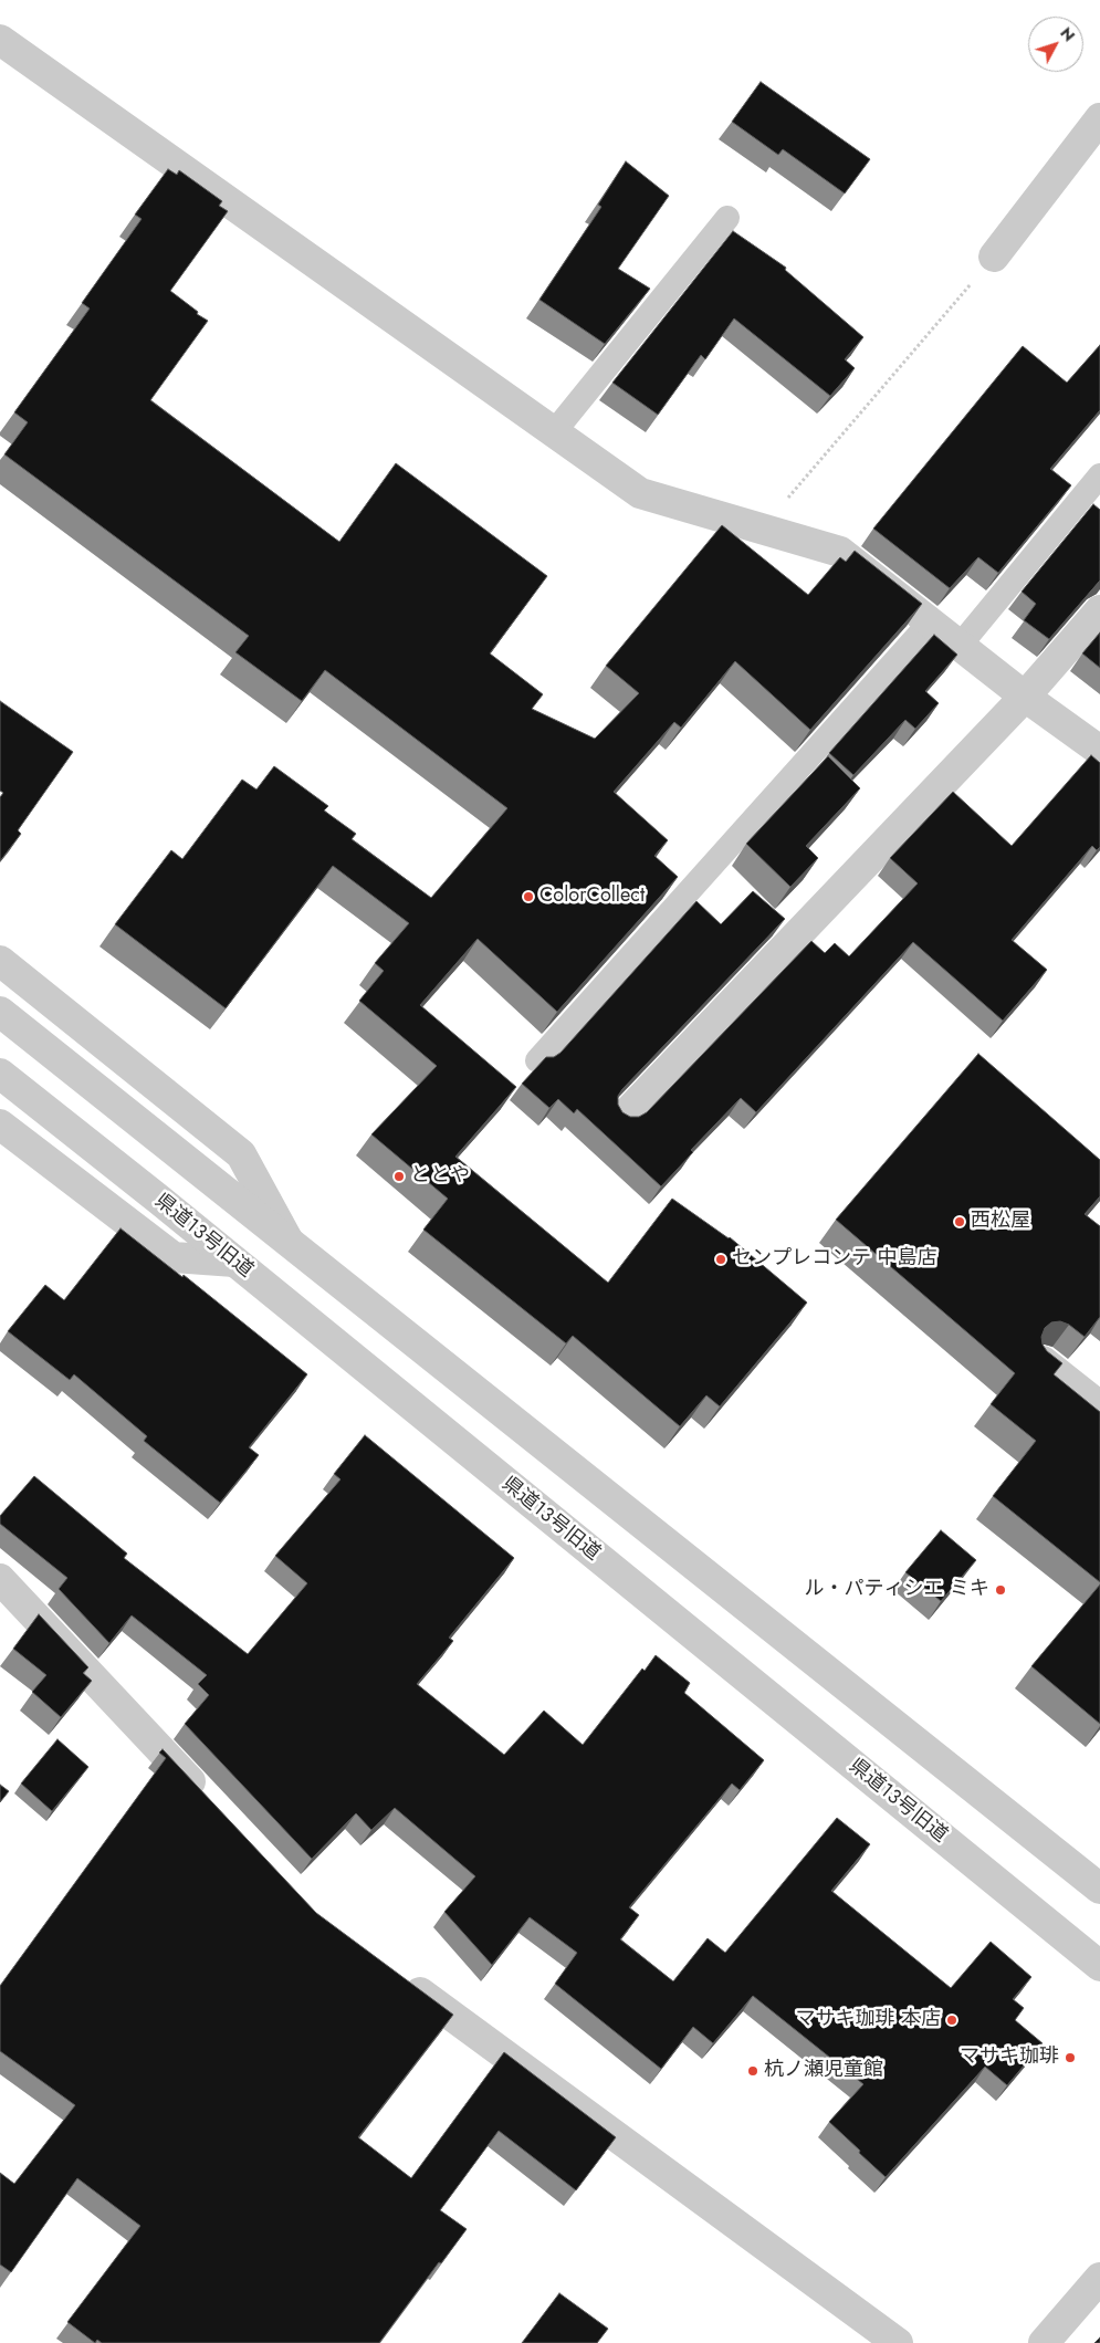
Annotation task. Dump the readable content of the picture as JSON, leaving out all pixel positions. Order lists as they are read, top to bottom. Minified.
{"streets":{"street":["県道13号旧道"]},"places":["ColorCollect","ととや","西松屋","センプレコンテ 中島店","ル・パティシエ ミキ","マサキ珈琲 本店","マサキ珈琲","杭ノ瀬児童館"],"north":"top right"}
